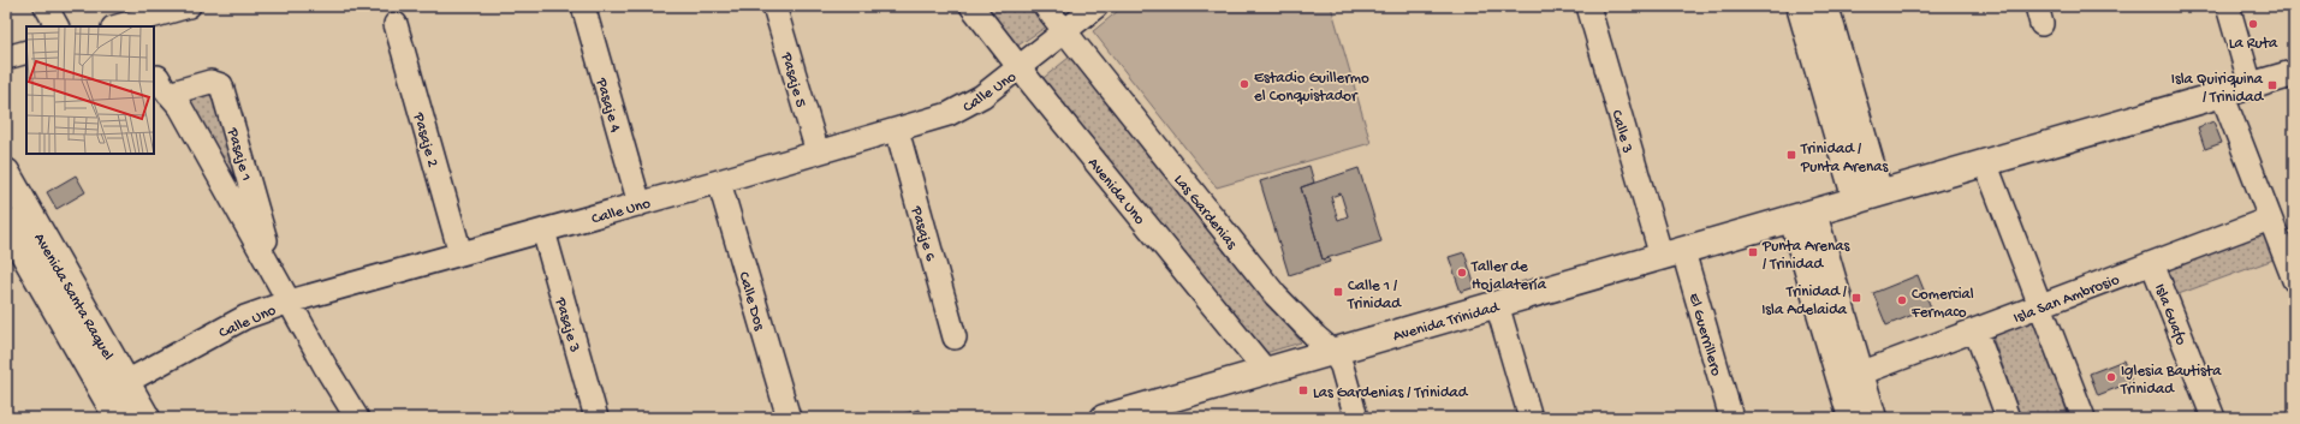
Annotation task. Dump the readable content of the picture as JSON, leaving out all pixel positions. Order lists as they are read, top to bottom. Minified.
{"streets":{"main road":["Avenida Santa Raquel","Avenida Trinidad"],"street":["Pasaje 5","Calle Uno","Pasaje 4","Calle 3","Pasaje 2","Pasaje 1","Avenida Uno","Las Gardenias","Pasaje 6","Isla San Ambrosio","Calle Dos","Isla Guafo","Pasaje 3","El Guerrillero"]},"crossings":[["Pasaje 5","Calle Uno"],["Calle Uno","Pasaje 4"],["Calle Uno","Pasaje 2"],["Calle Uno","Pasaje 1"],["Calle Uno","Avenida Uno"],["Calle Uno","Las Gardenias"],["Calle Uno","Pasaje 6"],["Calle Uno","Avenida Santa Raquel"],["Calle Uno","Calle Dos"],["Calle Uno","Pasaje 3"],["Calle 3","Avenida Trinidad"],["Calle 3","El Guerrillero"],["Avenida Uno","Avenida Trinidad"],["Las Gardenias","Avenida Trinidad"],["Isla San Ambrosio","Isla Guafo"],["Avenida Trinidad","El Guerrillero"]],"places":{"other":["La Ruta","Estadio Guillermo el Conquistador","Taller de Hojalatería","Comercial Fermaco","Iglesia Bautista Trinidad"],"transit":["Isla Quiriquina / Trinidad","Trinidad / Punta Arenas","Punta Arenas / Trinidad","Calle 1 / Trinidad","Trinidad / Isla Adelaida","Las Gardenias / Trinidad"]}}
